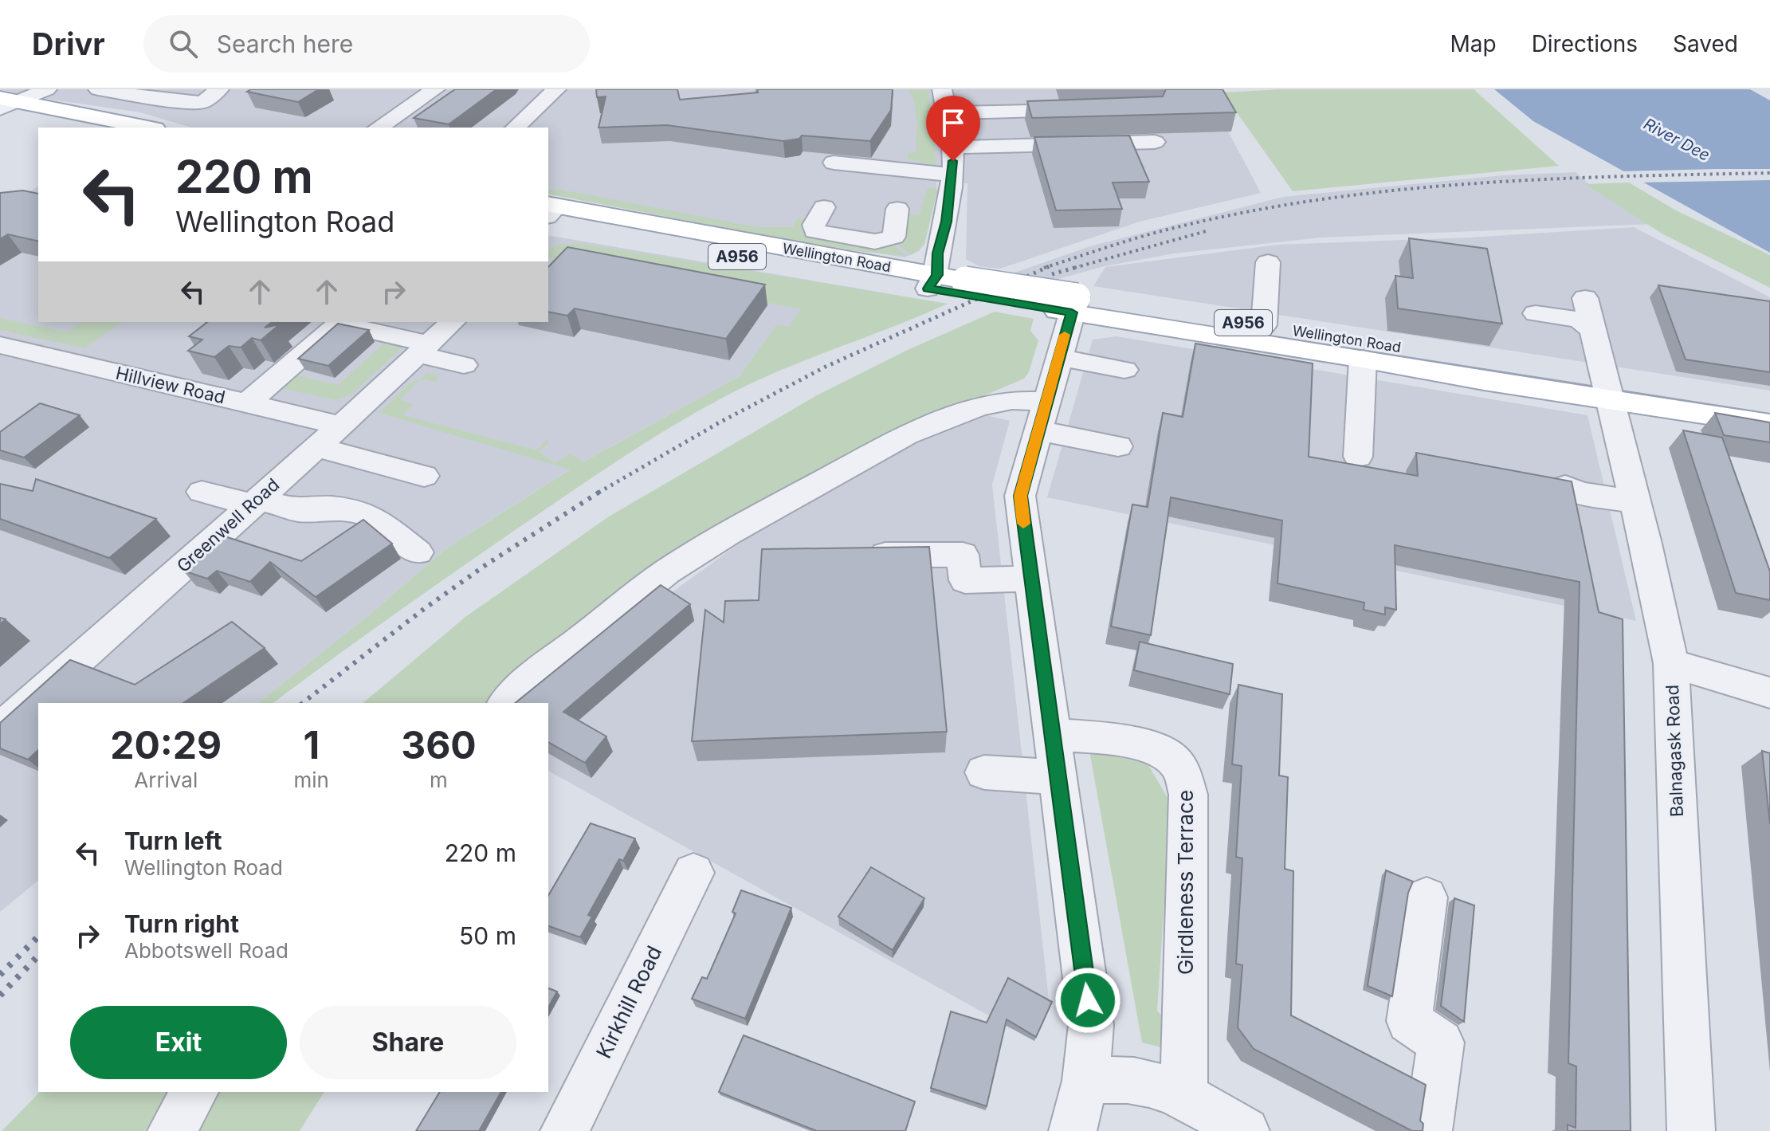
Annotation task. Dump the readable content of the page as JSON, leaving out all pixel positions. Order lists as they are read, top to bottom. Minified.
{"streets":{"main road":["A956","Wellington Road"],"street":["Hillview Road","Greenwell Road","Balnagask Road","Girdleness Terrace","Kirkhill Road"]},"crossings":[["Wellington Road","Balnagask Road"],["Hillview Road","Greenwell Road"]],"water":["River Dee"],"page":{"header":"Drivr","search":"Search here","nav":["Map","Directions","Saved"],"turn":["220 m","Wellington Road"],"eta":["20:29","Arrival","1","min","360","m"],"list":[{"name":"Turn left","note":"Wellington Road","value":"220 m"},{"name":"Turn right","note":"Abbotswell Road","value":"50 m"}],"buttons":["Exit","Share"]}}
